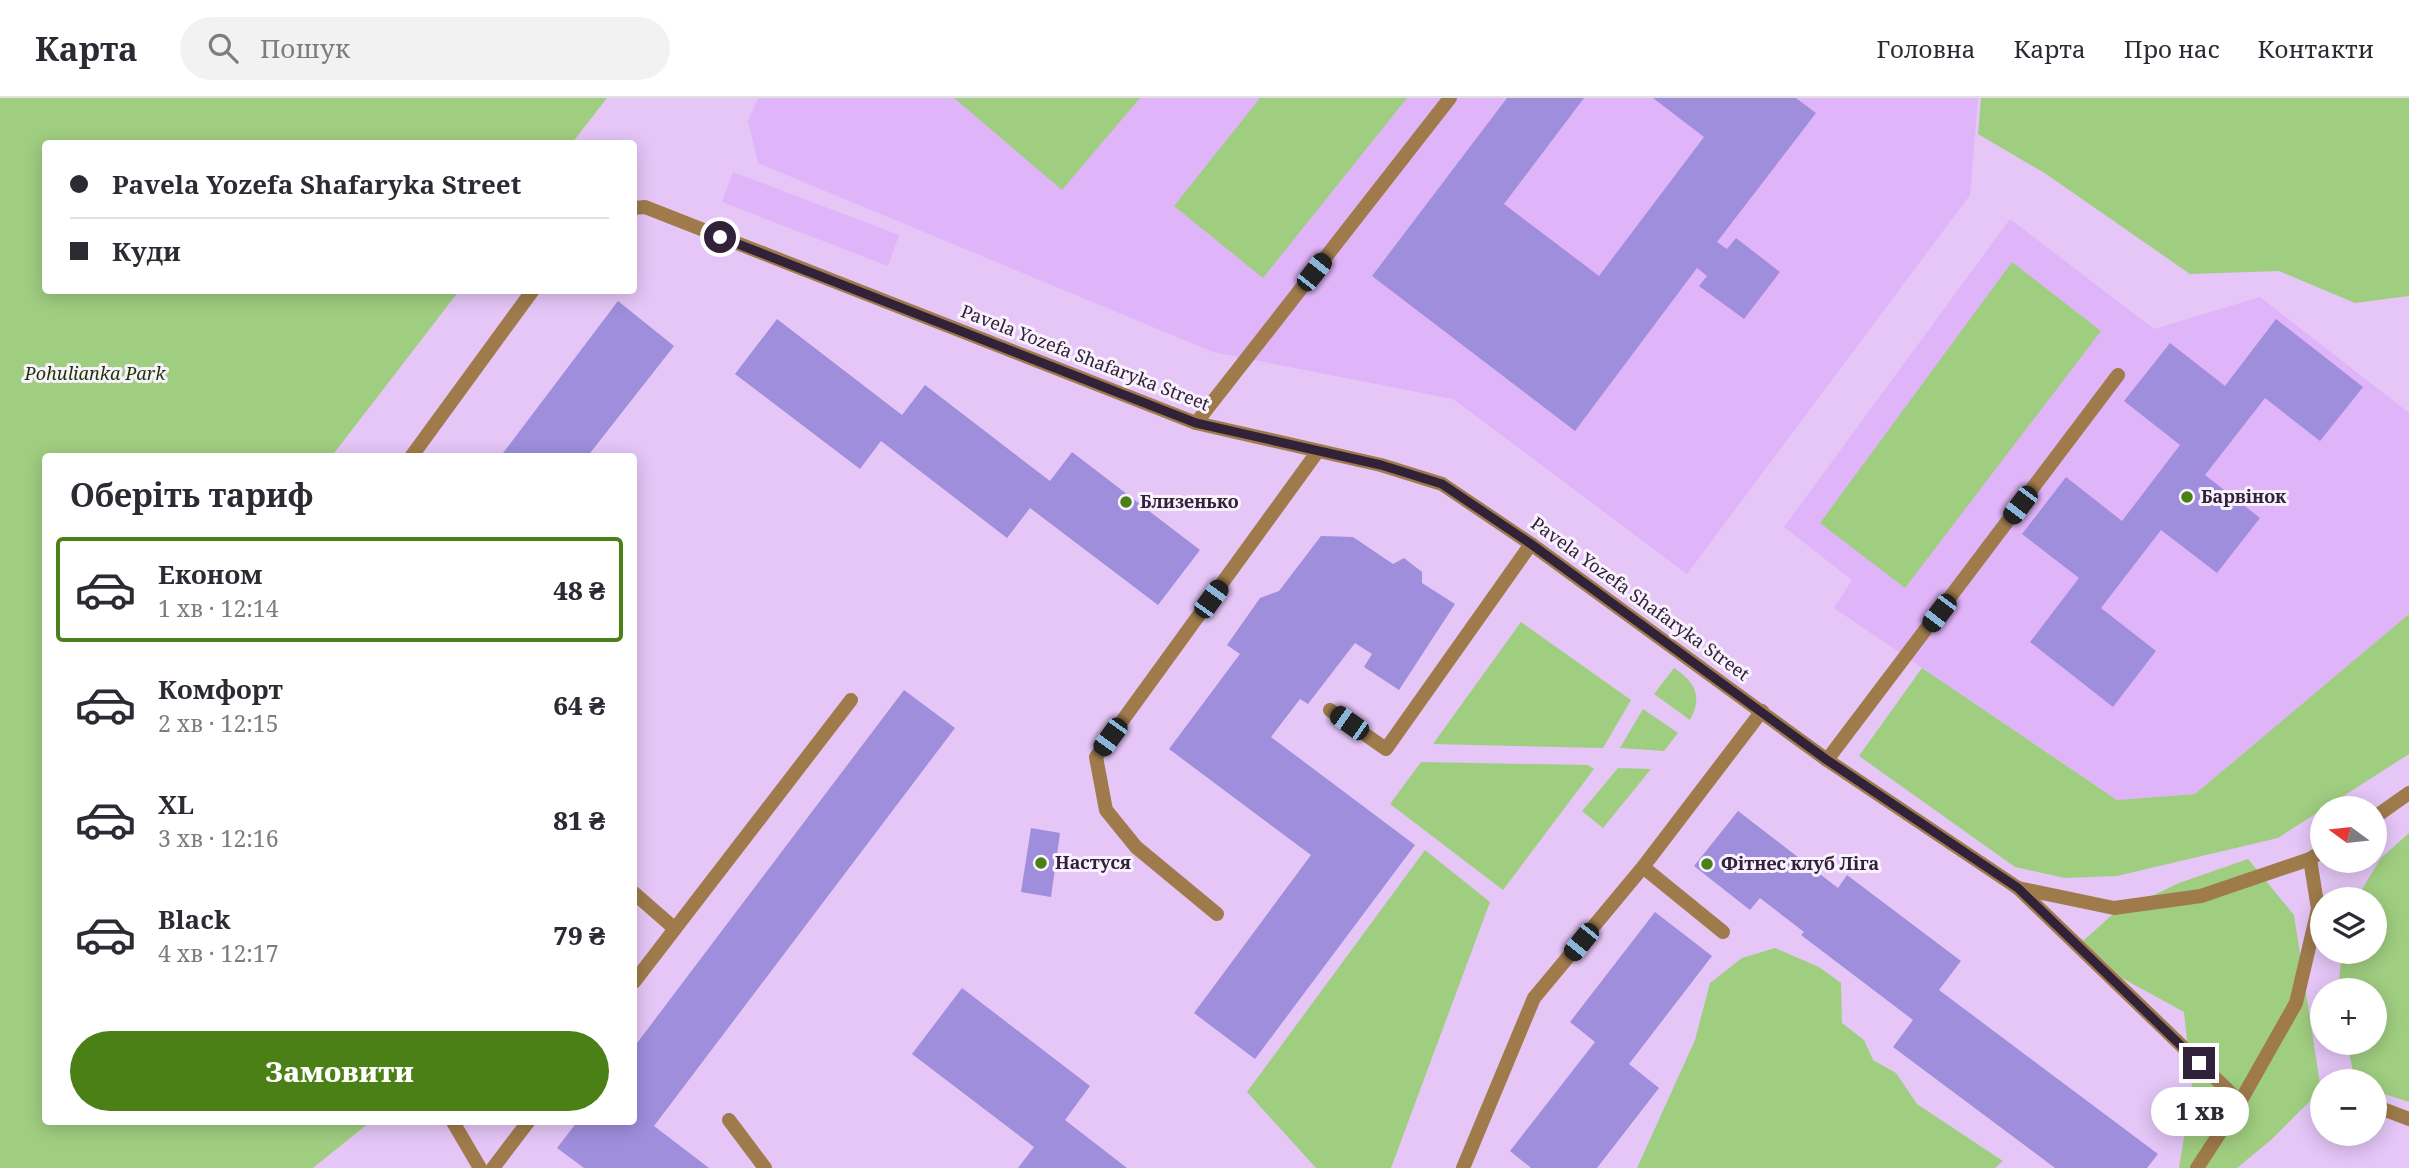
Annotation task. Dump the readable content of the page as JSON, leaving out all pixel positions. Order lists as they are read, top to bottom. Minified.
{"streets":{"street":["Pavela Yozefa Shafaryka Street"]},"parks":["Pohulianka Park"],"places":["Барвінок","Близенько","Настуся","Фітнес клуб Ліга"],"north":"left","page":{"header":"Карта","search":"Пошук","nav":["Головна","Карта","Про нас","Контакти"],"banner":["Pavela Yozefa Shafaryka Street","Куди"],"heading":"Оберіть тариф","list":[{"name":"Економ","note":"1 хв · 12:14","value":"48 ₴"},{"name":"Комфорт","note":"2 хв · 12:15","value":"64 ₴"},{"name":"XL","note":"3 хв · 12:16","value":"81 ₴"},{"name":"Black","note":"4 хв · 12:17","value":"79 ₴"}],"map_buttons":["+","−"],"buttons":"Замовити","bubble":"1 хв"}}
